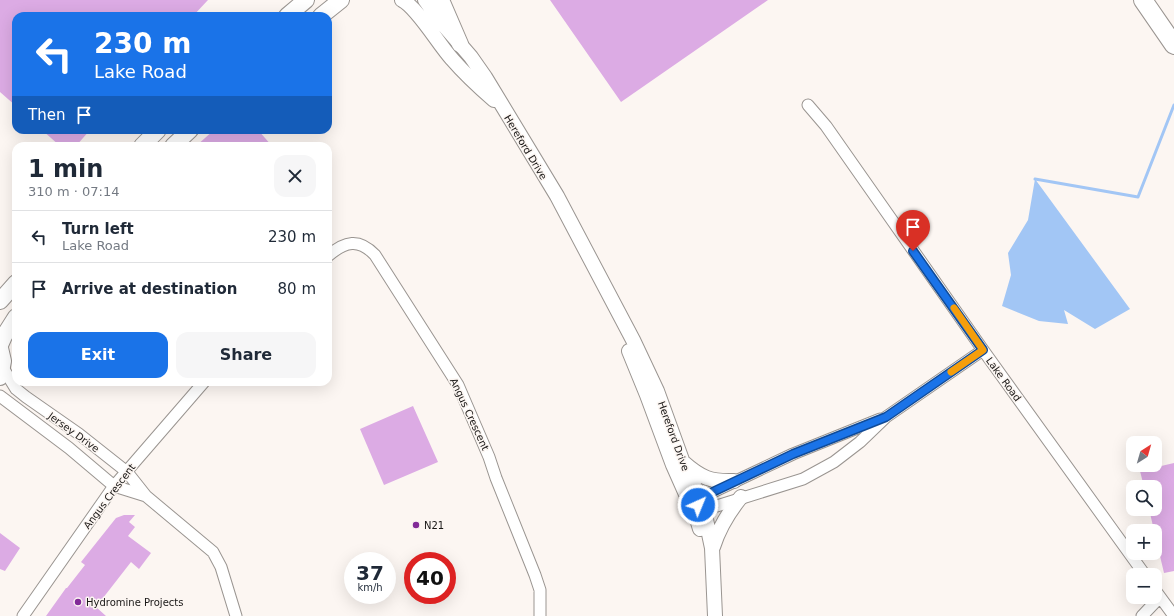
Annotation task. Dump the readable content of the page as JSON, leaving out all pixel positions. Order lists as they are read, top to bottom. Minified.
{"streets":{"street":["Hereford Drive","Lake Road","Angus Crescent","Jersey Drive"]},"crossings":[["Angus Crescent","Jersey Drive"]],"places":["N21","Hydromine Projects"],"north":"top right","page":{"turn":["230 m","Lake Road"],"then":"Then","heading":["1 min","310 m · 07:14"],"list":[{"name":"Turn left","note":"Lake Road","value":"230 m"},{"name":"Arrive at destination","value":"80 m"}],"buttons":["Exit","Share"],"map_buttons":["+","−"],"speed":"37 km/h","limit":"40"}}
